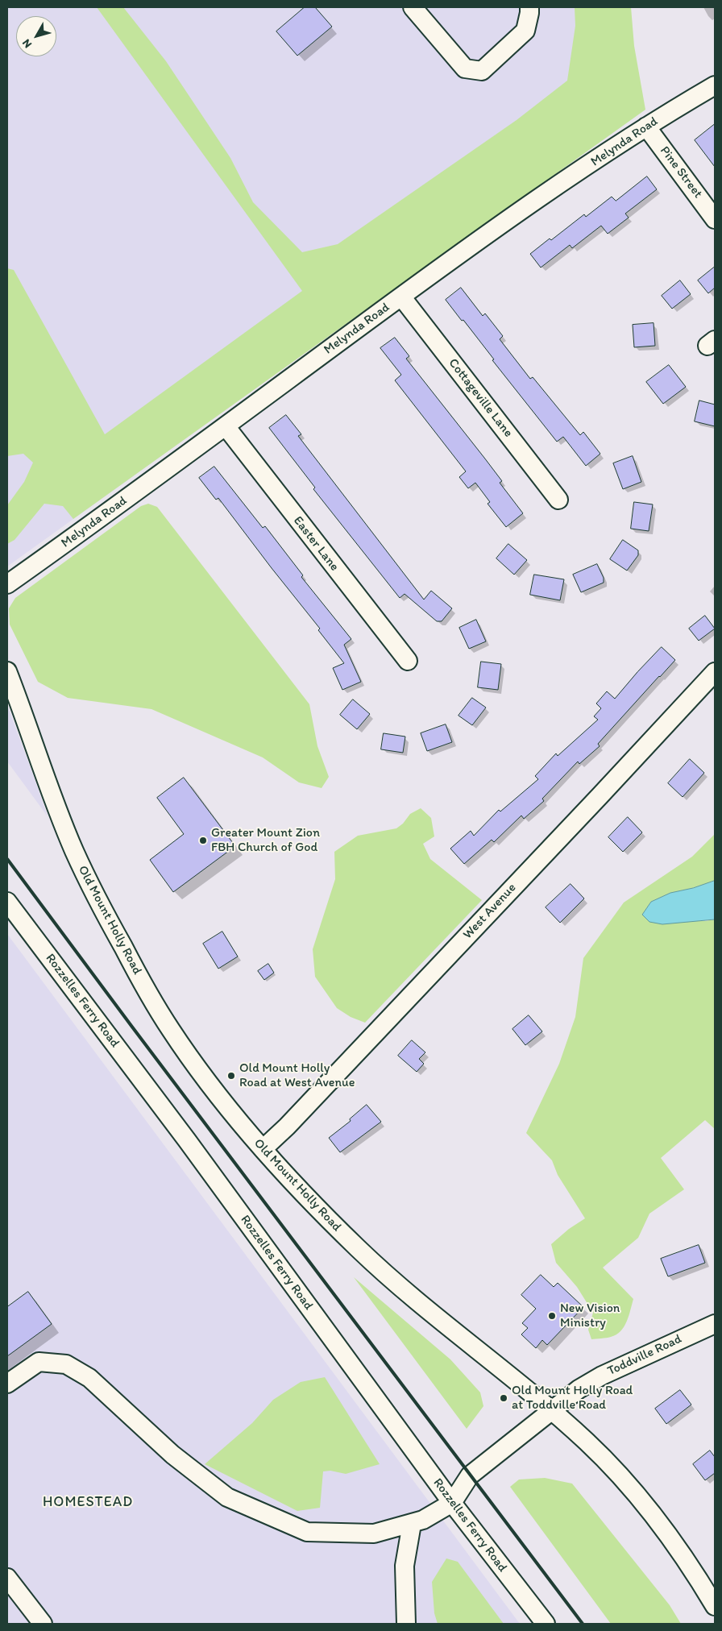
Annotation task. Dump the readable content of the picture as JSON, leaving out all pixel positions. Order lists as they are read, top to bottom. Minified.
{"streets":{"street":["Melynda Road","Pine Street","Cottageville Lane","Easter Lane","West Avenue","Old Mount Holly Road","Rozzelles Ferry Road","Toddville Road"]},"crossings":[["Melynda Road","Pine Street"],["Melynda Road","Cottageville Lane"],["Melynda Road","Easter Lane"],["West Avenue","Old Mount Holly Road"],["Old Mount Holly Road","Toddville Road"],["Rozzelles Ferry Road","Toddville Road"]],"districts":["HOMESTEAD"],"places":["Greater Mount Zion FBH Church of God","Old Mount Holly Road at West Avenue","New Vision Ministry","Old Mount Holly Road at Toddville Road"],"north":"bottom left"}
